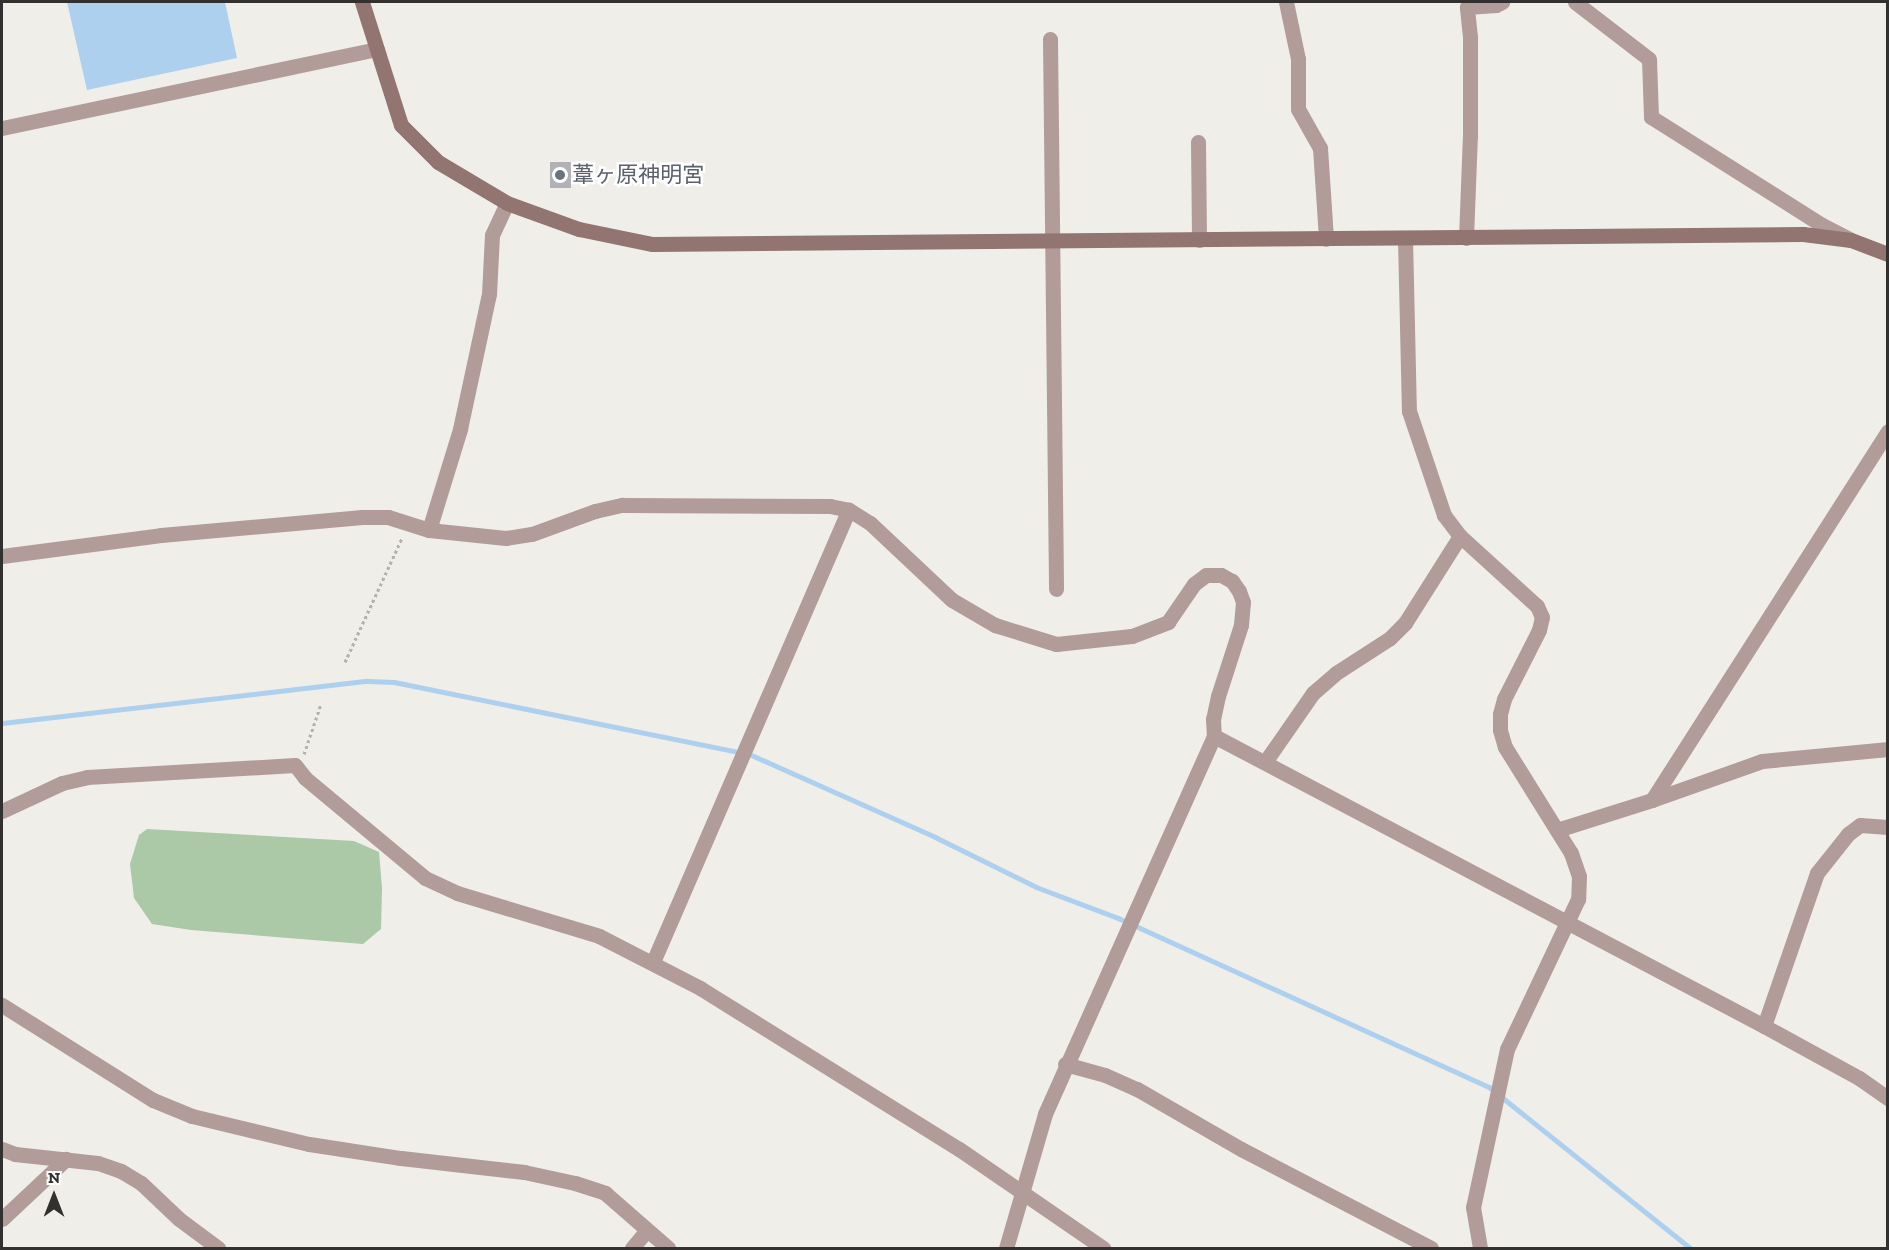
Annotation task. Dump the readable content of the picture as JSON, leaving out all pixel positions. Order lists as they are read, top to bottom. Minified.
{"places":["葦ヶ原神明宮"],"north":"top"}
